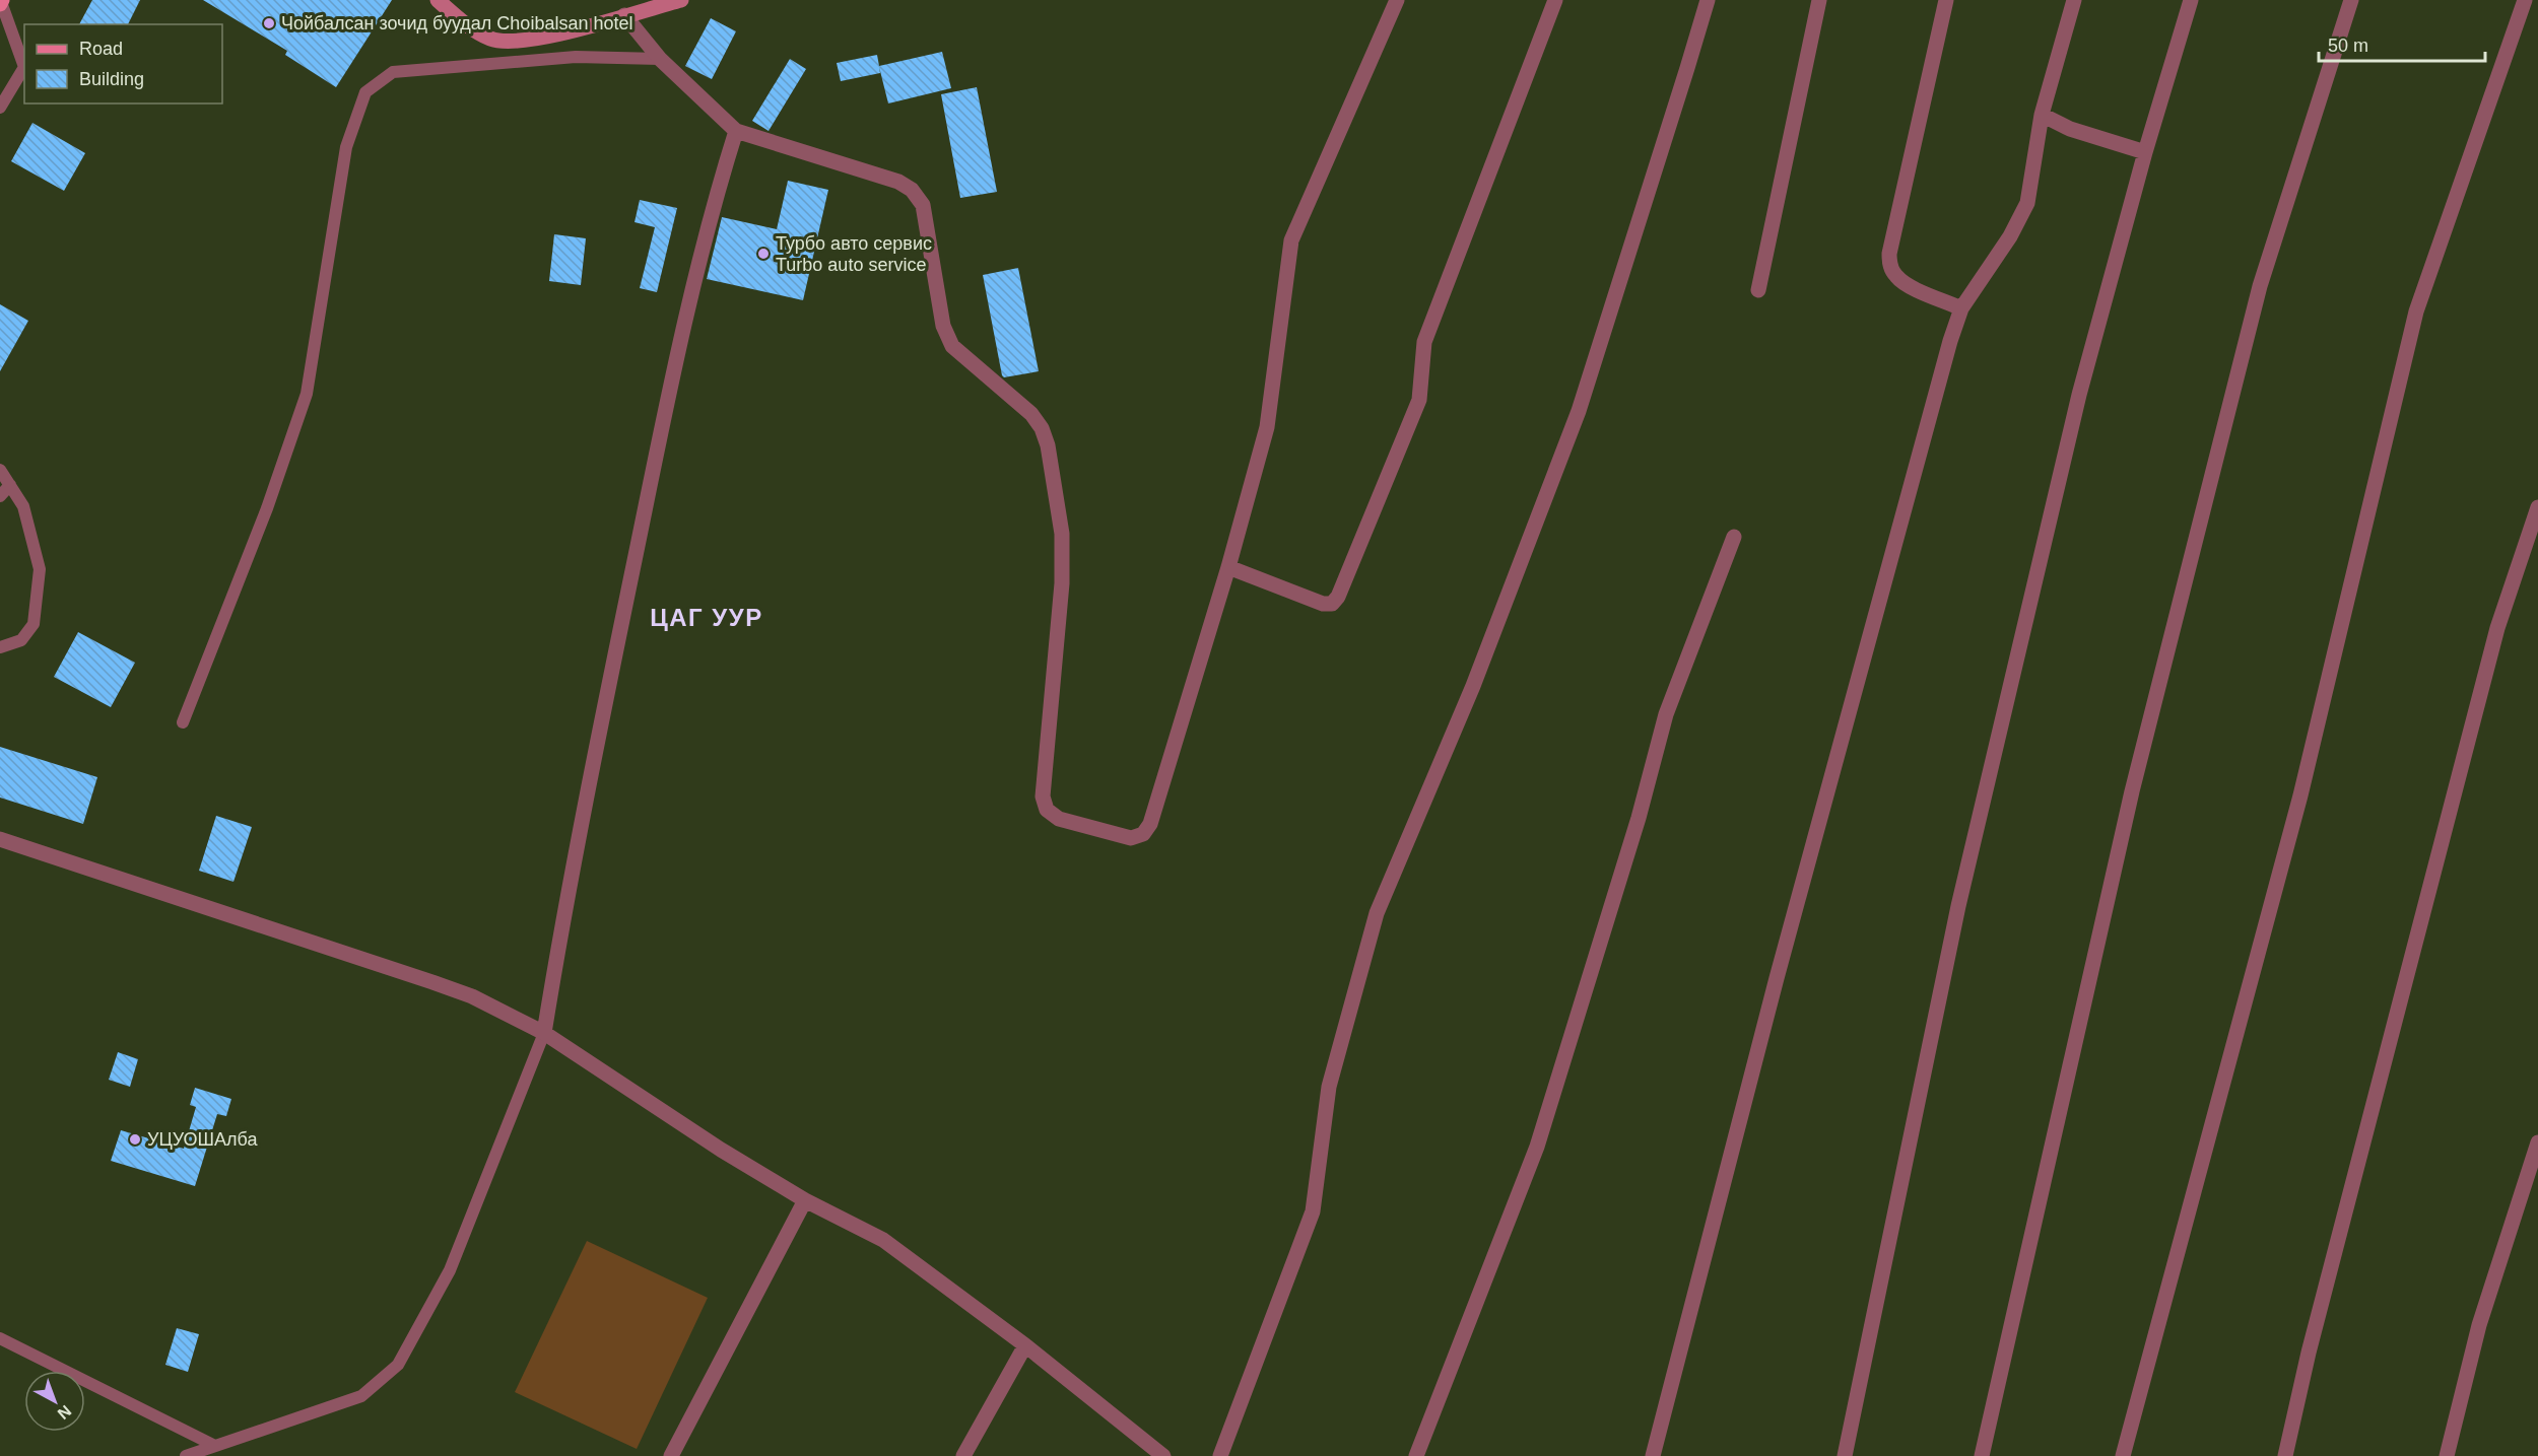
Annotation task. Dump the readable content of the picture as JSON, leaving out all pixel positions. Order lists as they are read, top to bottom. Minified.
{"districts":["ЦАГ УУР"],"places":["Чойбалсан зочид буудал Choibalsan hotel","Турбо авто сервис Turbo auto service","УЦУОШАлба"],"legend":["Road","Building"],"scale_bar":"50 m","north":"bottom right"}
